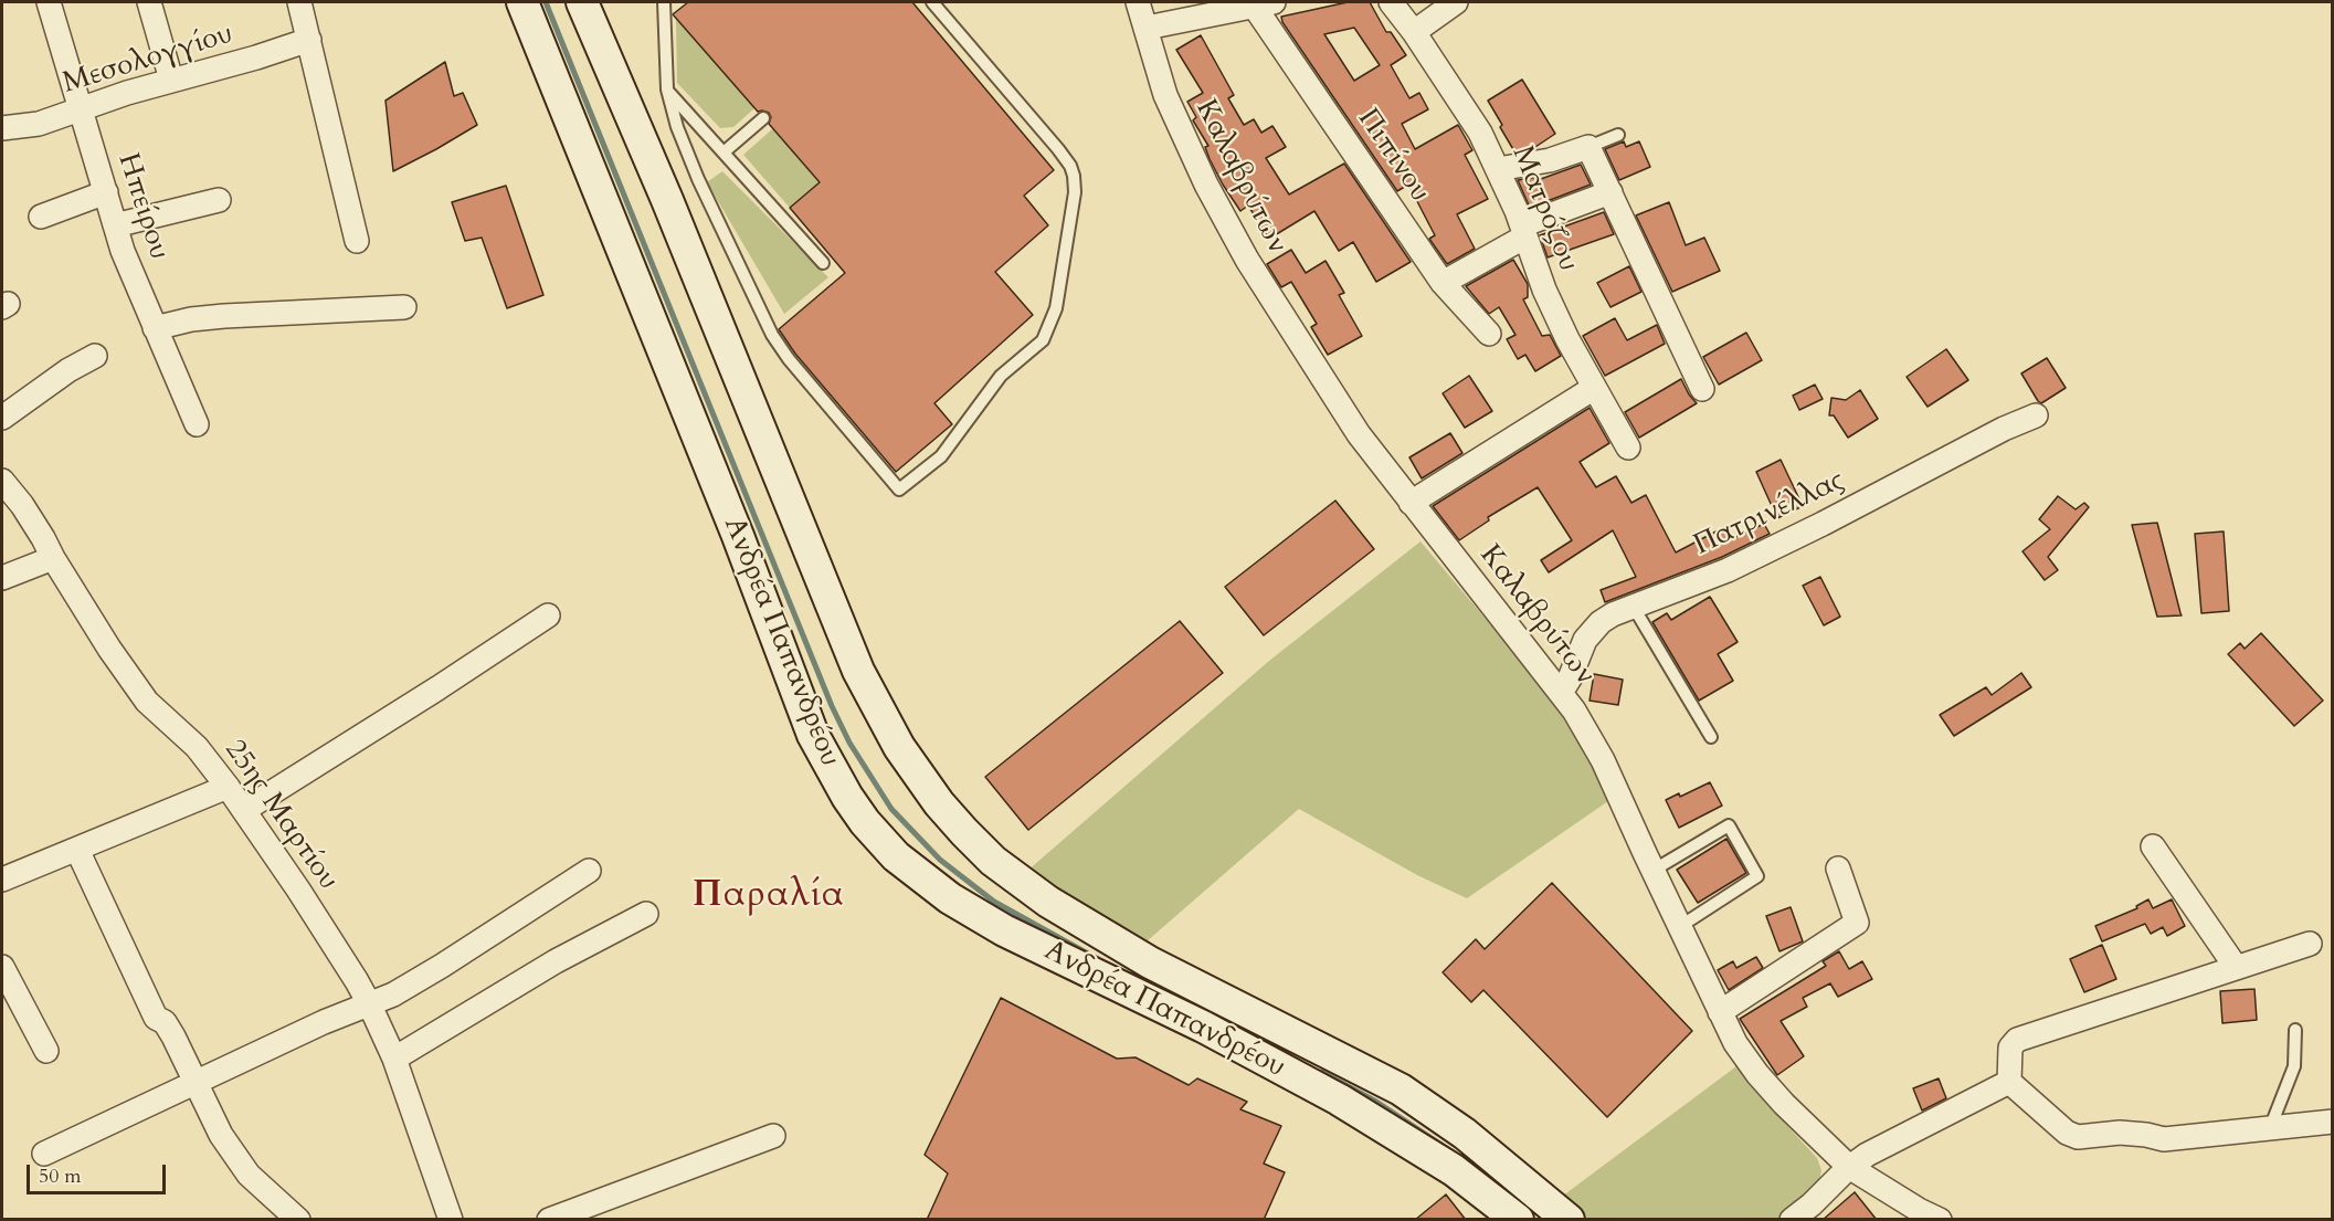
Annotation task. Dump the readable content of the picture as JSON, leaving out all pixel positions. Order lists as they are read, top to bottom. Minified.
{"streets":{"main road":["Ανδρέα Παπανδρέου"],"street":["Μεσολογγίου","Πιπίνου","Καλαβρύτων","Ηπείρου","Ματρόζου","Πατρινέλλας","25ης Μαρτίου"]},"crossings":[["Μεσολογγίου","Ηπείρου"],["Καλαβρύτων","Πατρινέλλας"]],"districts":["Παραλία"],"scale_bar":"50 m"}
